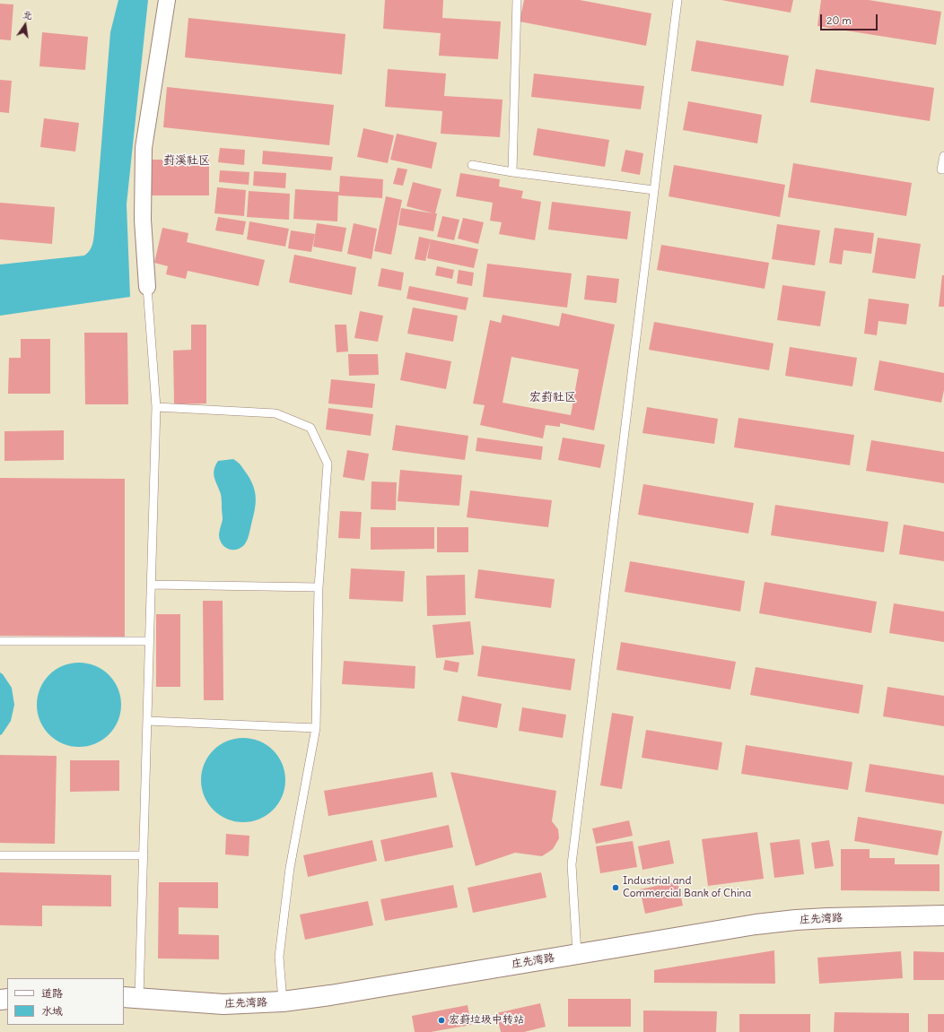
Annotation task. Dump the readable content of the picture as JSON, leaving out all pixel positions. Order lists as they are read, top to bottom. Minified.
{"streets":{"street":["庄先湾路"]},"districts":["葑溪社区","宏葑社区"],"places":["Industrial and Commercial Bank of China","宏葑垃圾中转站"],"legend":["道路","水域"],"scale_bar":"20 m","north":"top"}
